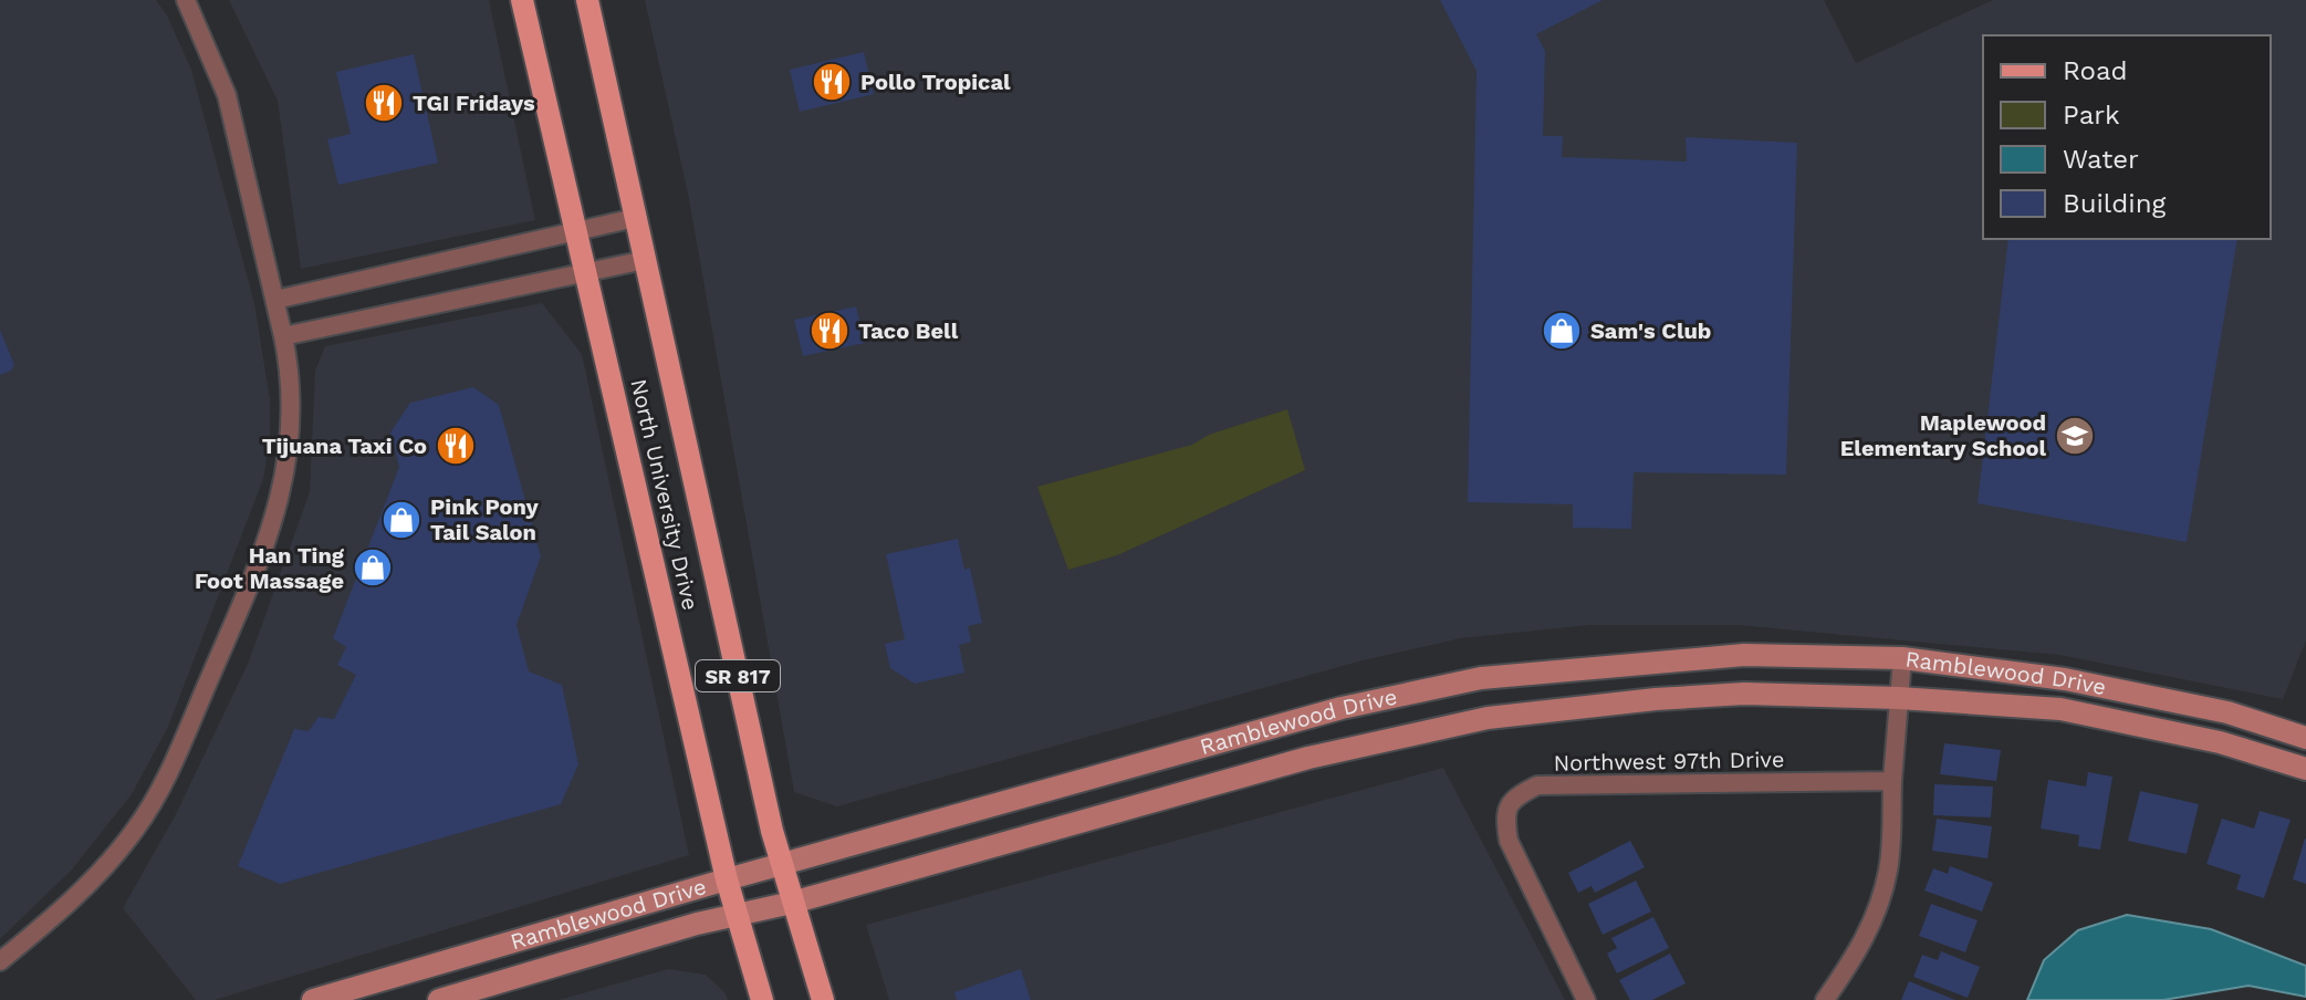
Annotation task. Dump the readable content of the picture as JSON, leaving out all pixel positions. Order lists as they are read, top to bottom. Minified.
{"streets":{"main road":["North University Drive","SR 817"],"street":["Ramblewood Drive","Northwest 97th Drive"]},"crossings":[["North University Drive","Ramblewood Drive"]],"places":{"restaurant":["Pollo Tropical","TGI Fridays","Taco Bell","Tijuana Taxi Co"],"shop":["Sam's Club","Pink Pony Tail Salon","Han Ting Foot Massage"],"school or university":["Maplewood Elementary School"]},"legend":["Road","Park","Water","Building"]}
